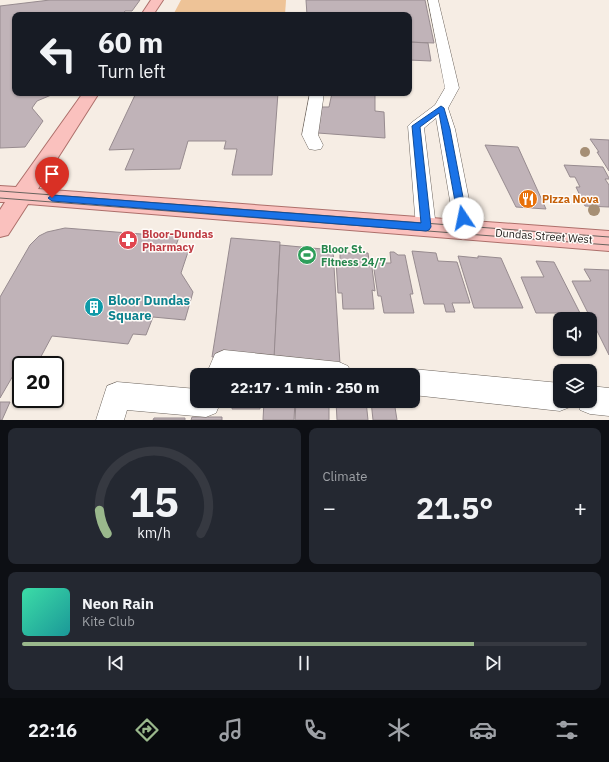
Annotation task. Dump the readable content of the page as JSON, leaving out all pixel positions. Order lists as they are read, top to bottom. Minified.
{"streets":{"main road":["Dundas Street West"]},"places":{"restaurant":["Pizza Nova"],"pharmacy":["Bloor-Dundas Pharmacy"],"sports":["Bloor St. Fitness 24/7"],"building":["Bloor Dundas Square"]},"page":{"turn":["60 m","Turn left"],"limit":"20","trip":"22:17 · 1 min · 250 m","tile":"Climate","heat":["−","21.5°","+"],"song":["Neon Rain","Kite Club"],"tabs":"22:16","gauge":["15","km/h"]}}
